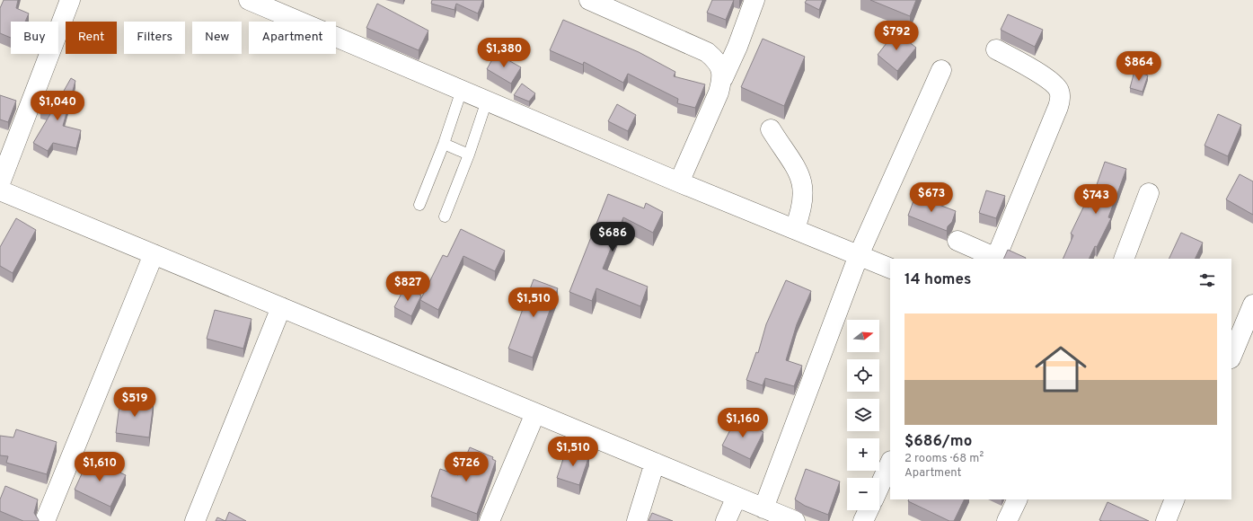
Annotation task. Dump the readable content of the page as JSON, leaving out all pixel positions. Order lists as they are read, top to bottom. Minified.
{"north":"right","page":{"price":["$792","$1,380","$864","$1,040","$673","$743","$686","$827","$1,510","$519","$1,160","$1,510","$1,610","$726"],"chip":["Buy","Rent","Filters","New","Apartment"],"heading":"14 homes","list":[{"name":"$686/mo","note":"2 rooms · 68 m² · Apartment"}],"map_buttons":["+","−"]}}
